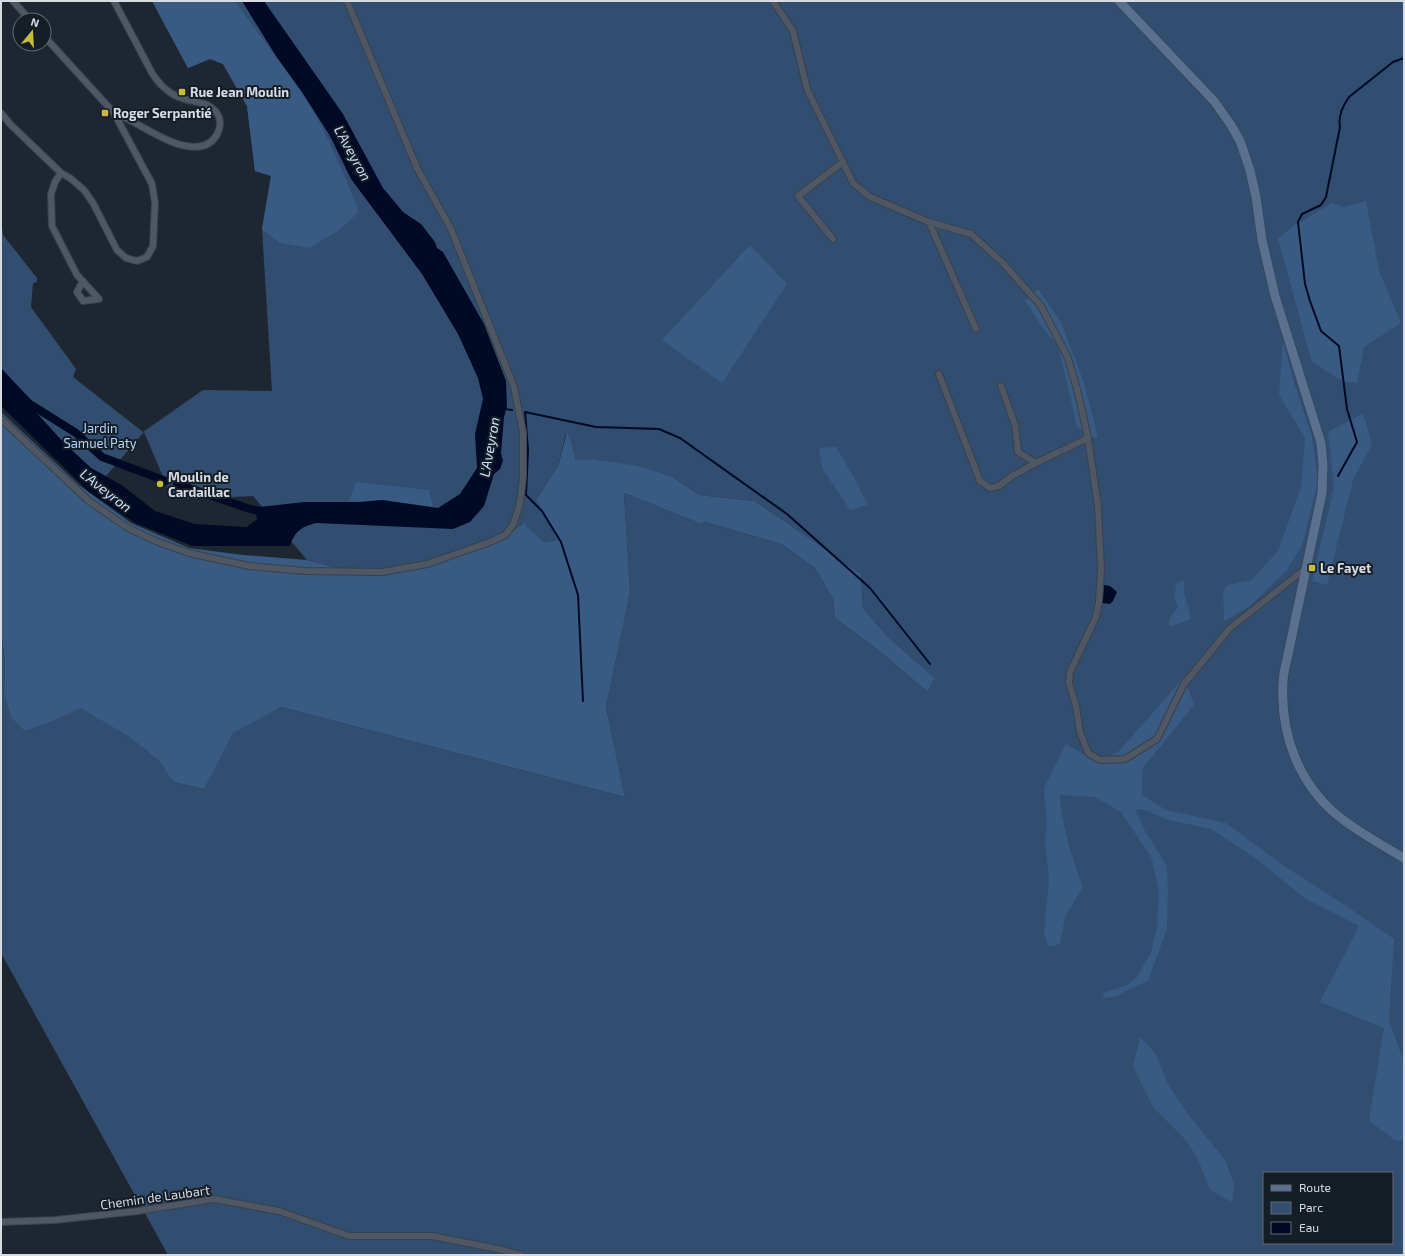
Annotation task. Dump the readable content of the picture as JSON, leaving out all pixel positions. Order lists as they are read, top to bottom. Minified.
{"streets":{"street":["Chemin de Laubart"]},"water":["L'Aveyron"],"parks":["Jardin Samuel Paty"],"places":{"transit":["Rue Jean Moulin","Roger Serpantié","Le Fayet"],"other":["Moulin de Cardaillac"]},"legend":["Route","Parc","Eau"],"north":"top"}
